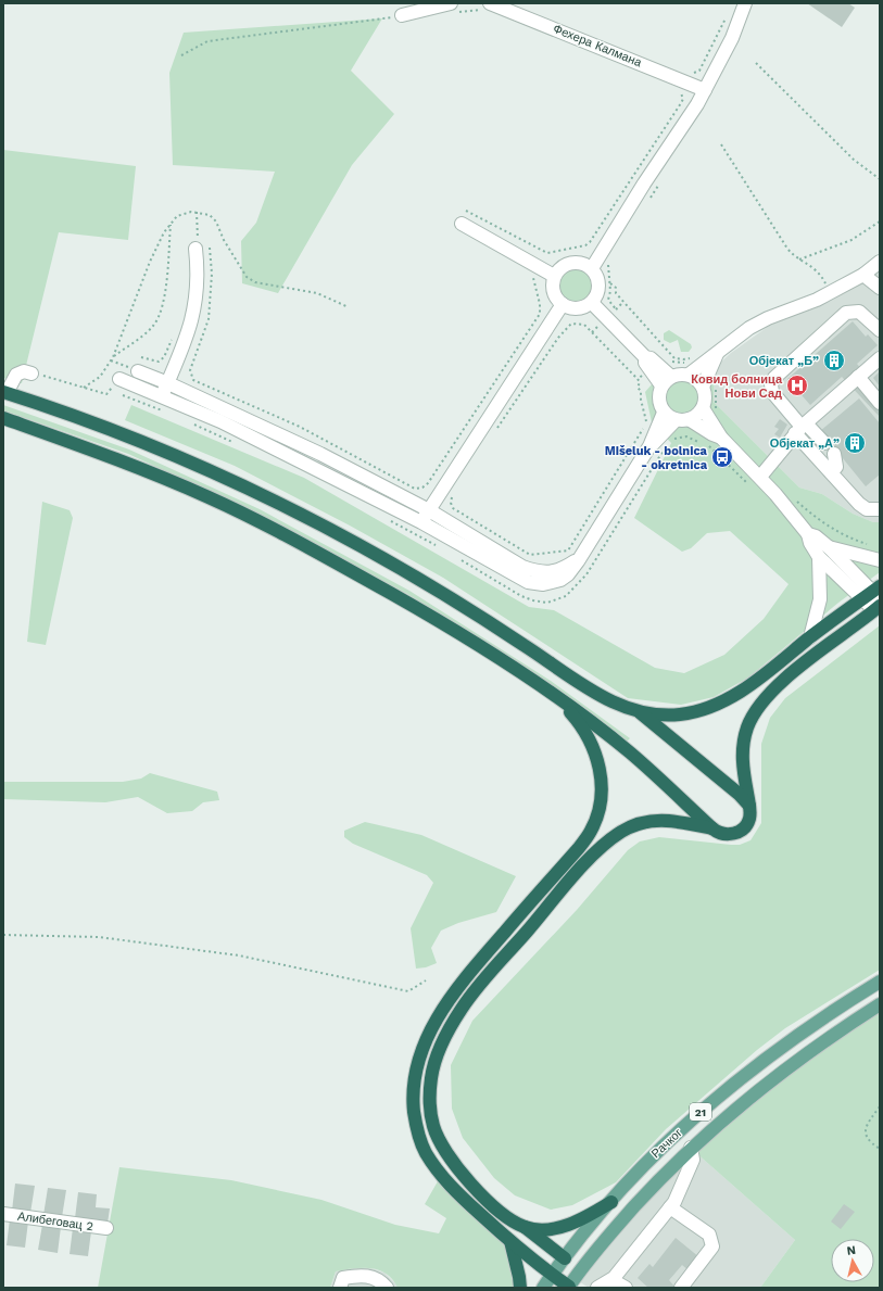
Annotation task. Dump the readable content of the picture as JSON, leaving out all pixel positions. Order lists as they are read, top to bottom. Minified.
{"streets":{"main road":["21","Рачког"],"street":["Фехера Калмана","Алибеговац 2"]},"places":{"building":["Објекат „Б”","Објекат „А”"],"hospital":["Ковид болница Нови Сад"],"bus stop":["Mišeluk - bolnica - okretnica"]},"north":"top"}
